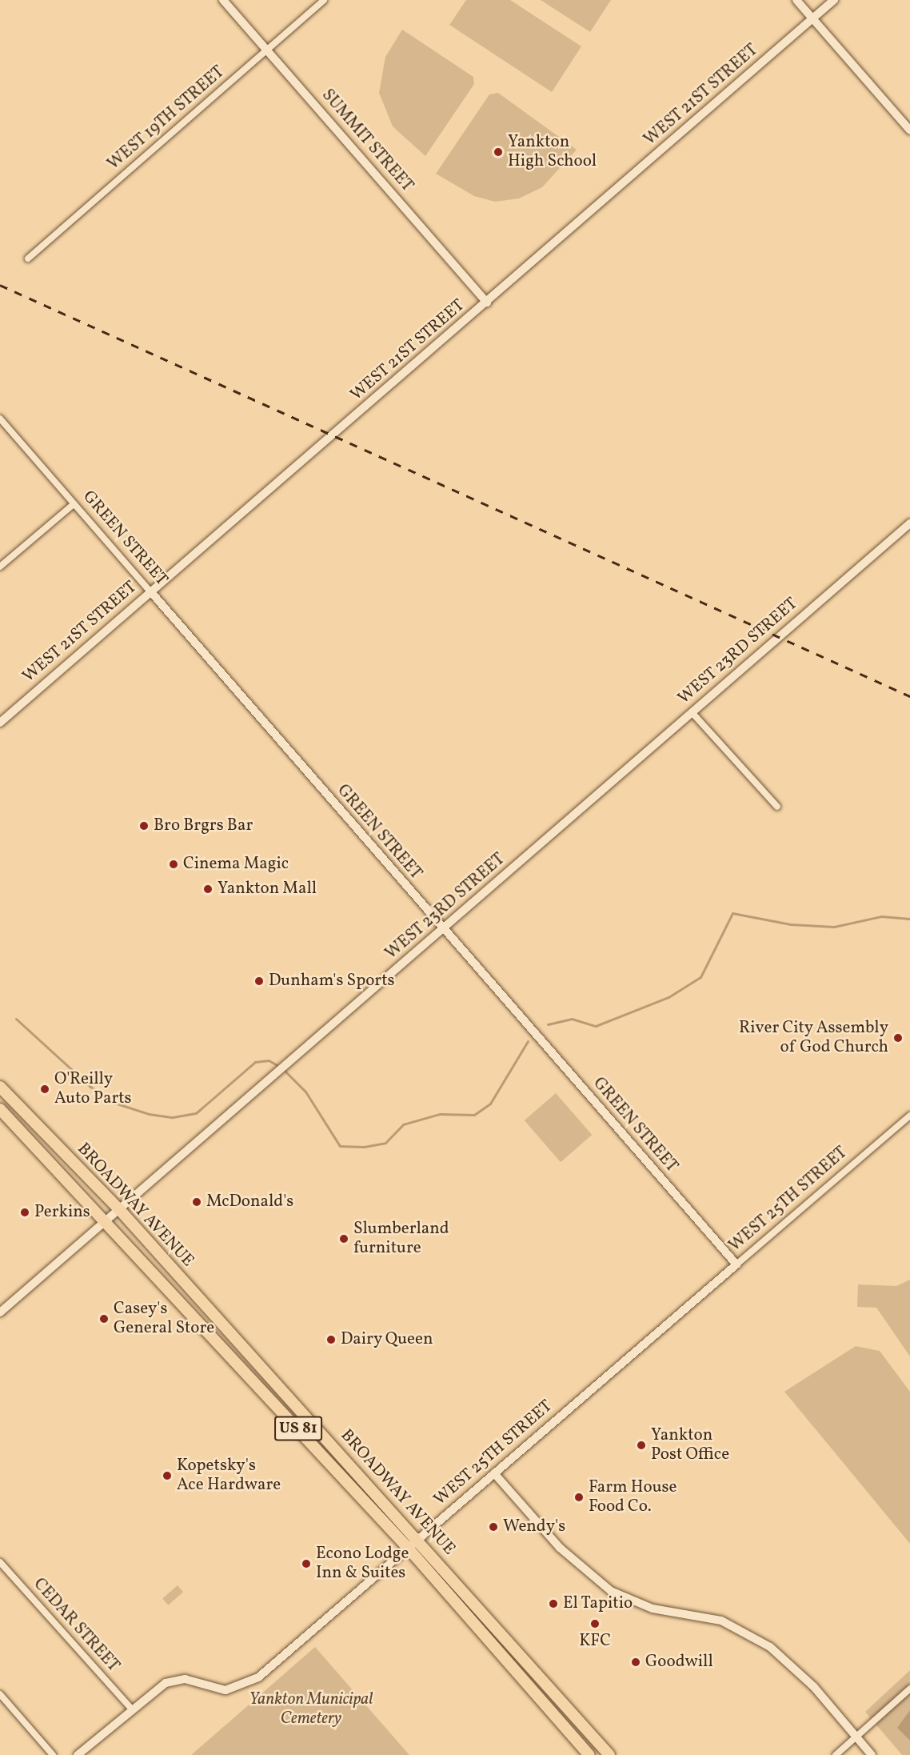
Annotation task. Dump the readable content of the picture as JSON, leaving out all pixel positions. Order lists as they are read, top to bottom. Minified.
{"streets":{"highway":["BROADWAY AVENUE","US 81"],"street":["WEST 21ST STREET","WEST 19TH STREET","SUMMIT STREET","GREEN STREET","WEST 23RD STREET","WEST 25TH STREET","CEDAR STREET"]},"crossings":[["WEST 21ST STREET","SUMMIT STREET"],["WEST 21ST STREET","GREEN STREET"],["WEST 19TH STREET","SUMMIT STREET"],["GREEN STREET","WEST 23RD STREET"],["GREEN STREET","WEST 25TH STREET"],["WEST 23RD STREET","BROADWAY AVENUE"],["WEST 25TH STREET","BROADWAY AVENUE"],["WEST 25TH STREET","CEDAR STREET"]],"parks":["Yankton Municipal Cemetery"],"places":["Yankton High School","Bro Brgrs Bar","Cinema Magic","Yankton Mall","Dunham's Sports","River City Assembly of God Church","O'Reilly Auto Parts","McDonald's","Perkins","Slumberland furniture","Casey's General Store","Dairy Queen","Yankton Post Office","Kopetsky's Ace Hardware","Farm House Food Co.","Wendy's","Econo Lodge Inn & Suites","El Tapitio","KFC","Goodwill"]}
